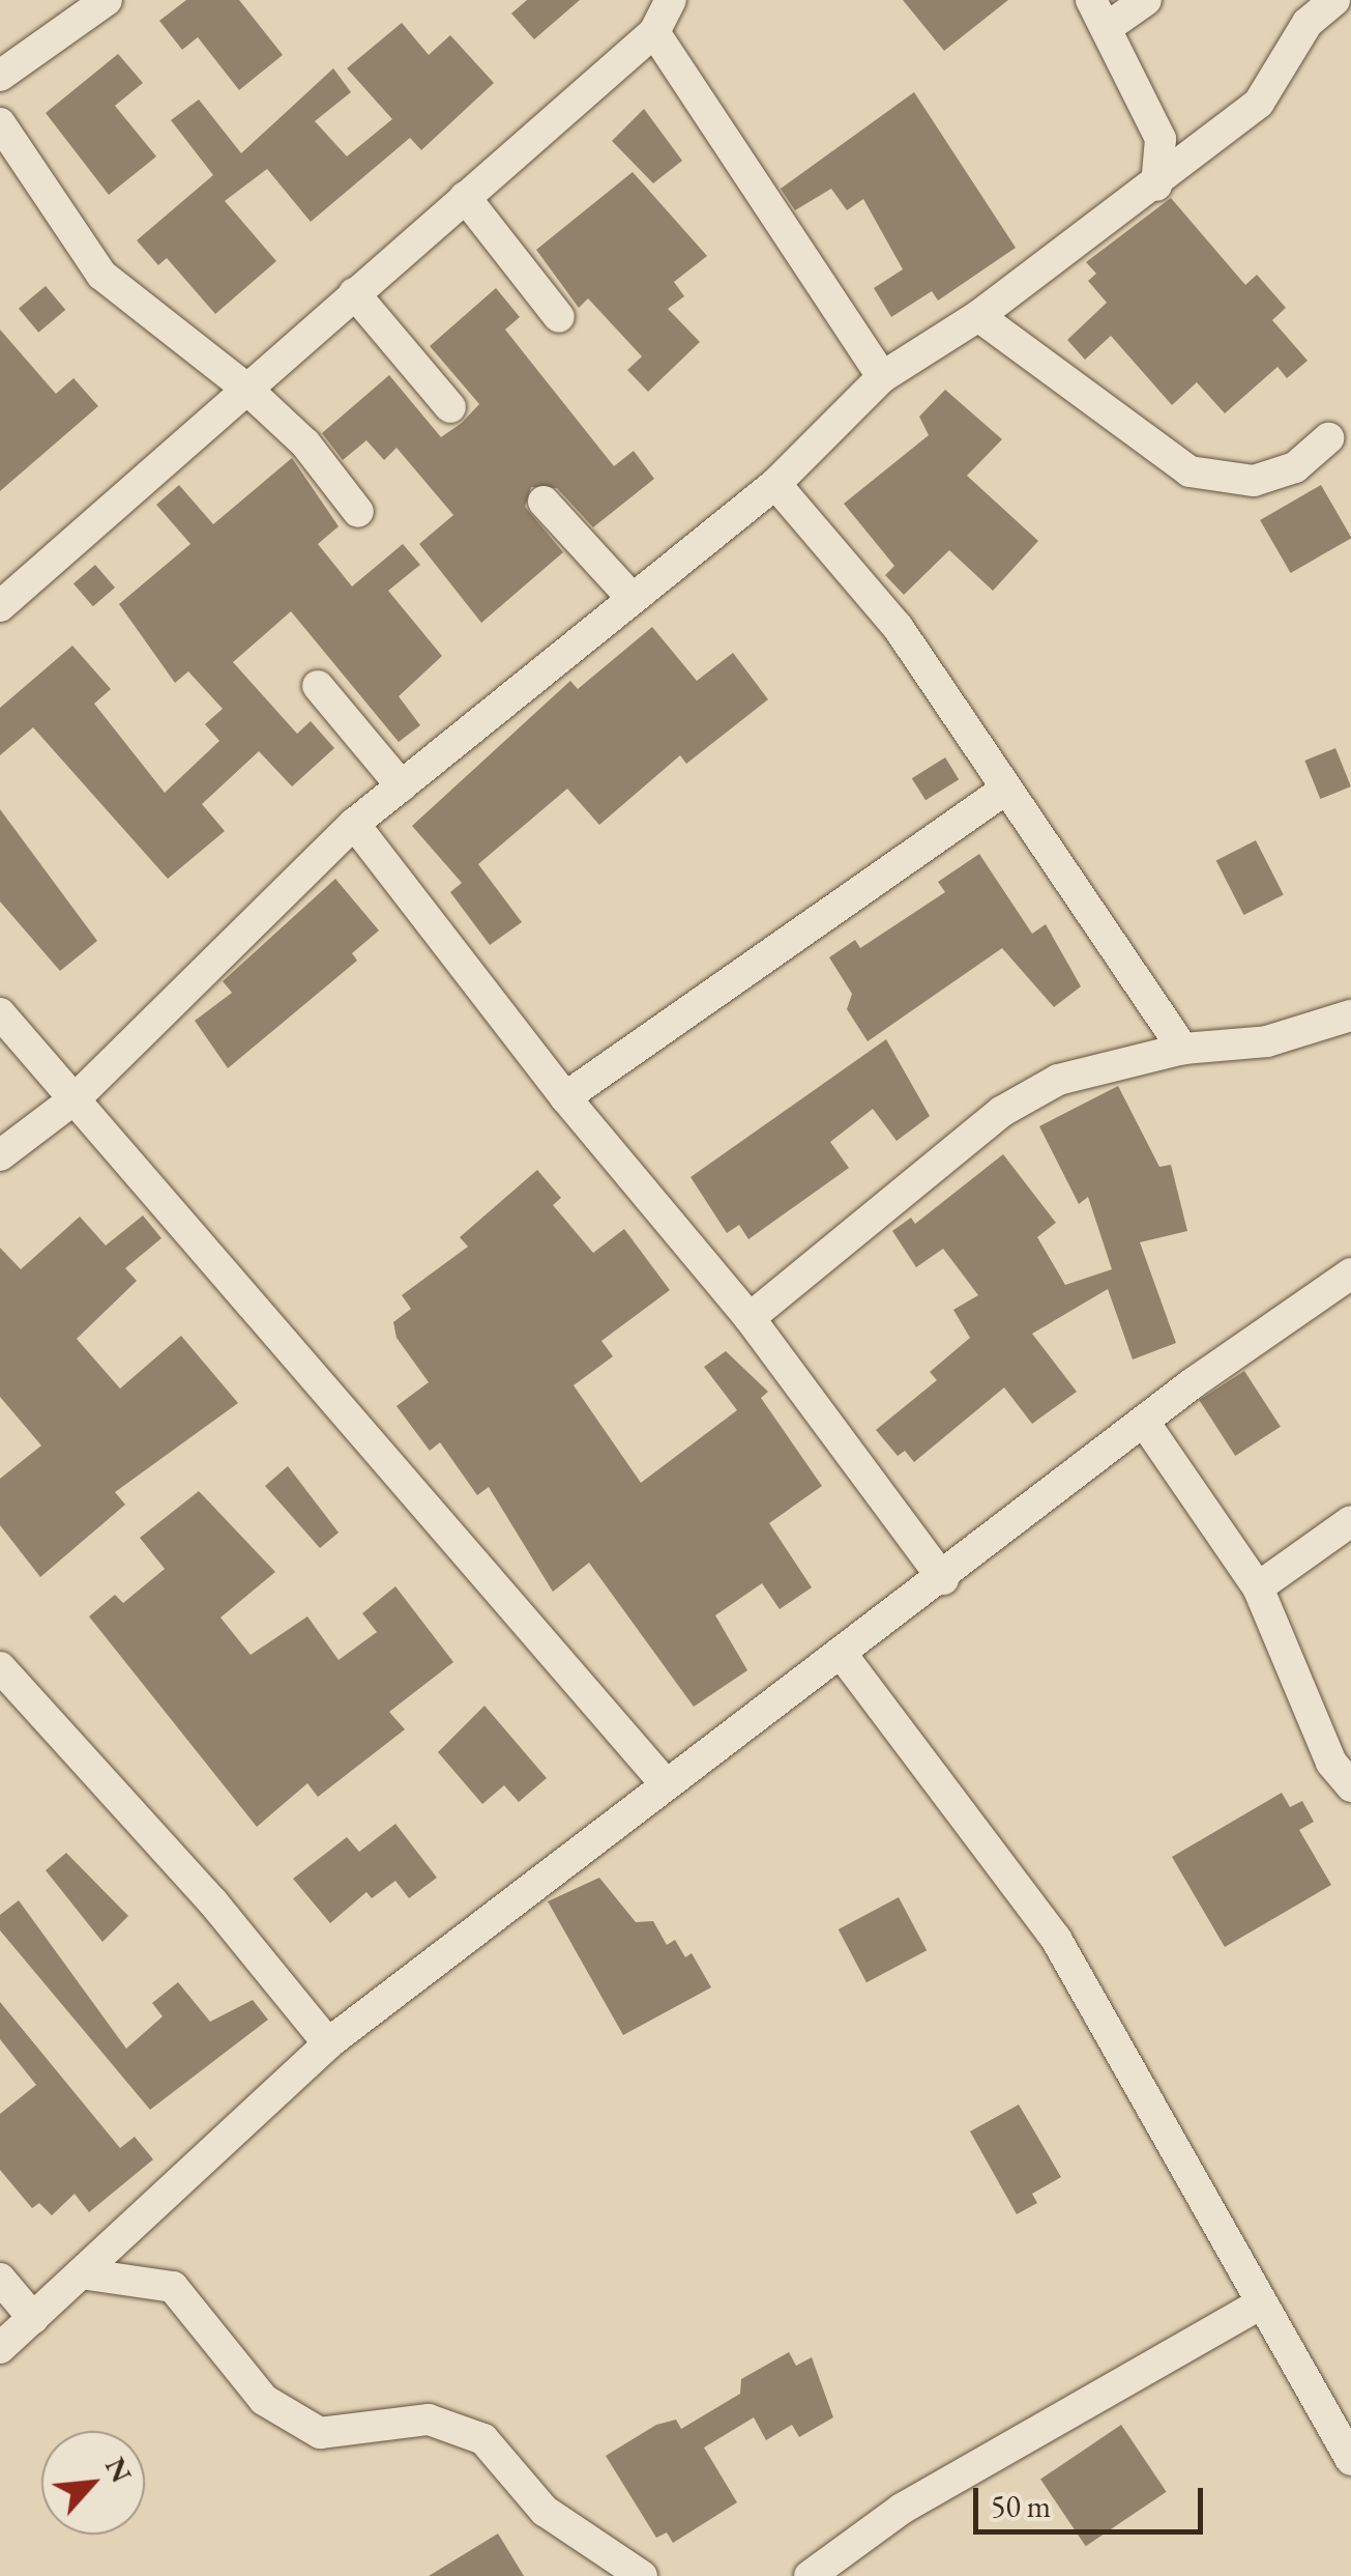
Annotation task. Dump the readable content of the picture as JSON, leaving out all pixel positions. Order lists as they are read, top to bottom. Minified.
{"scale_bar":"50 m","north":"top right"}
